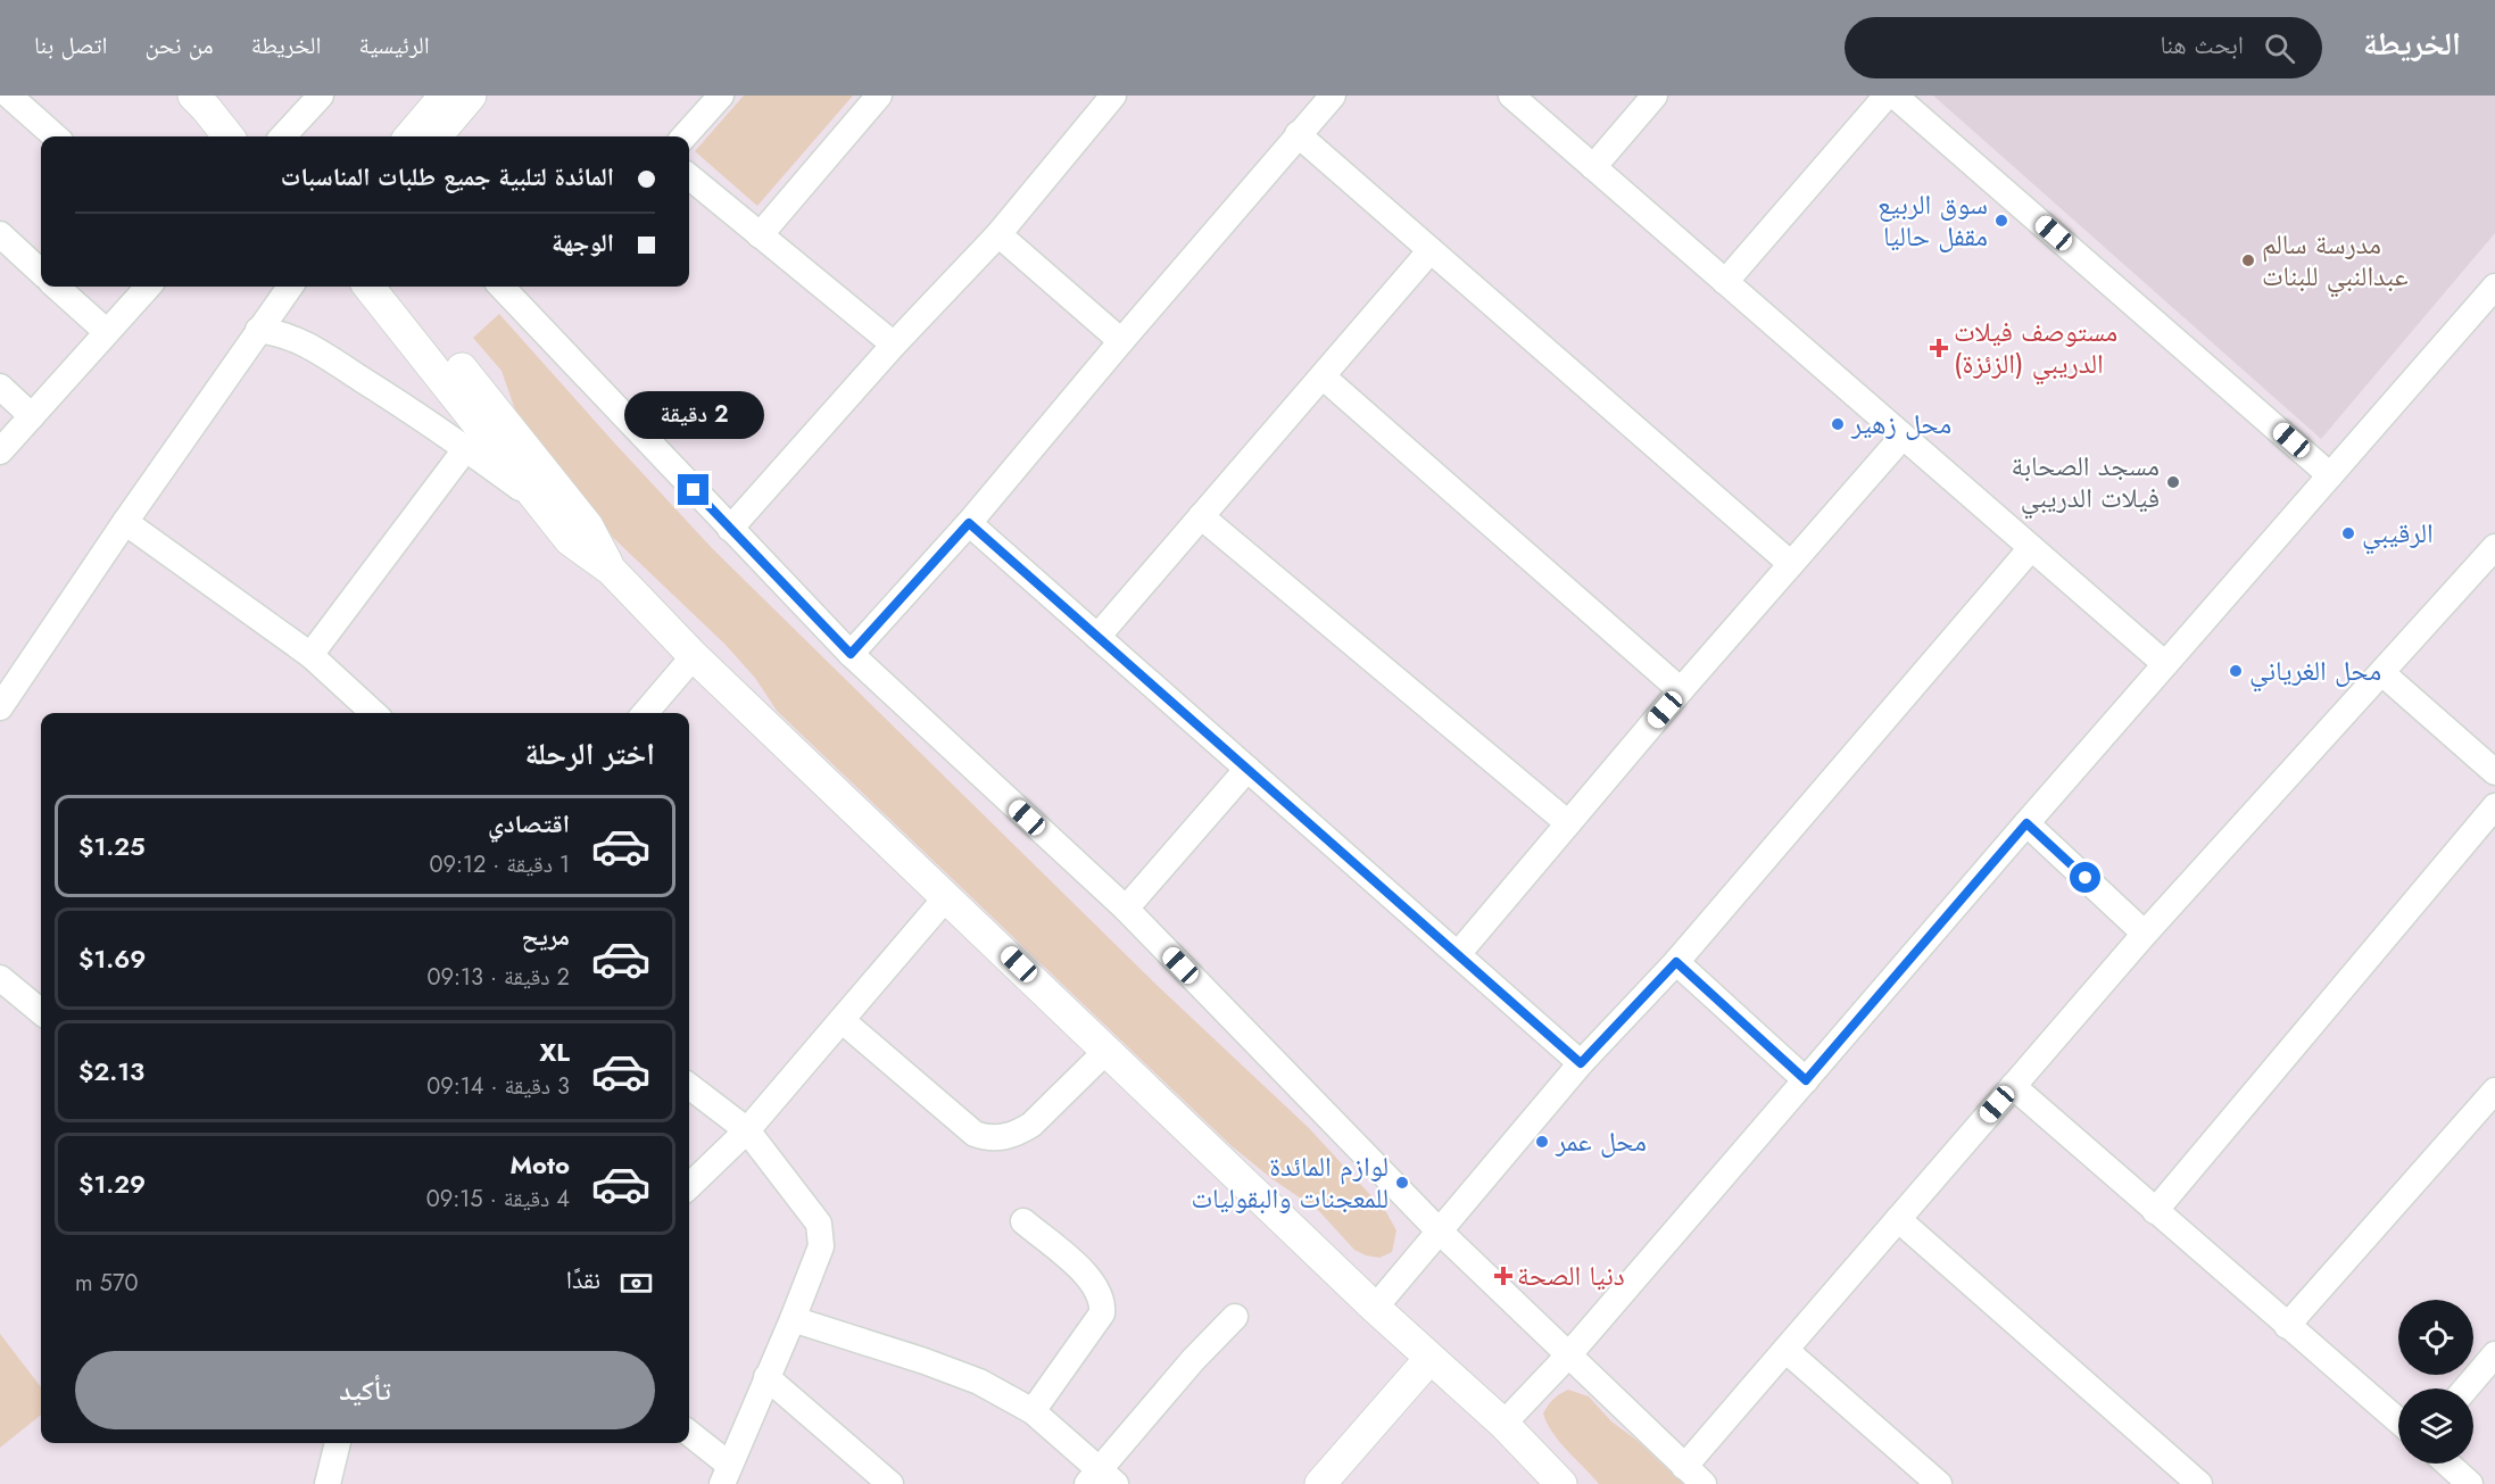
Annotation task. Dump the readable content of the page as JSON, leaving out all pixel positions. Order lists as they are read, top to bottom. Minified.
{"places":{"other":["سوق الربيع مقفل حاليا","مدرسة سالم عبدالنبي للبنات","محل زهير","مسجد الصحابة فيلات الدريبي","الرقيبي","محل الغرياني","محل عمر","لوازم المائدة للمعجنات والبقوليات"],"health":["مستوصف فيلات الدريبي (الزئزة)","دنيا الصحة"]},"page":{"header":"الخريطة","search":"ابحث هنا","nav":["الرئيسية","الخريطة","من نحن","اتصل بنا"],"banner":["المائدة لتلبية جميع طلبات المناسبات","الوجهة"],"bubble":"2 دقيقة","heading":"اختر الرحلة","list":[{"name":"اقتصادي","note":"1 دقيقة · 09:12","value":"$1.25"},{"name":"مريح","note":"2 دقيقة · 09:13","value":"$1.69"},{"name":"XL","note":"3 دقيقة · 09:14","value":"$2.13"},{"name":"Moto","note":"4 دقيقة · 09:15","value":"$1.29"}],"pay":["نقدًا","570 m"],"buttons":"تأكيد"}}
